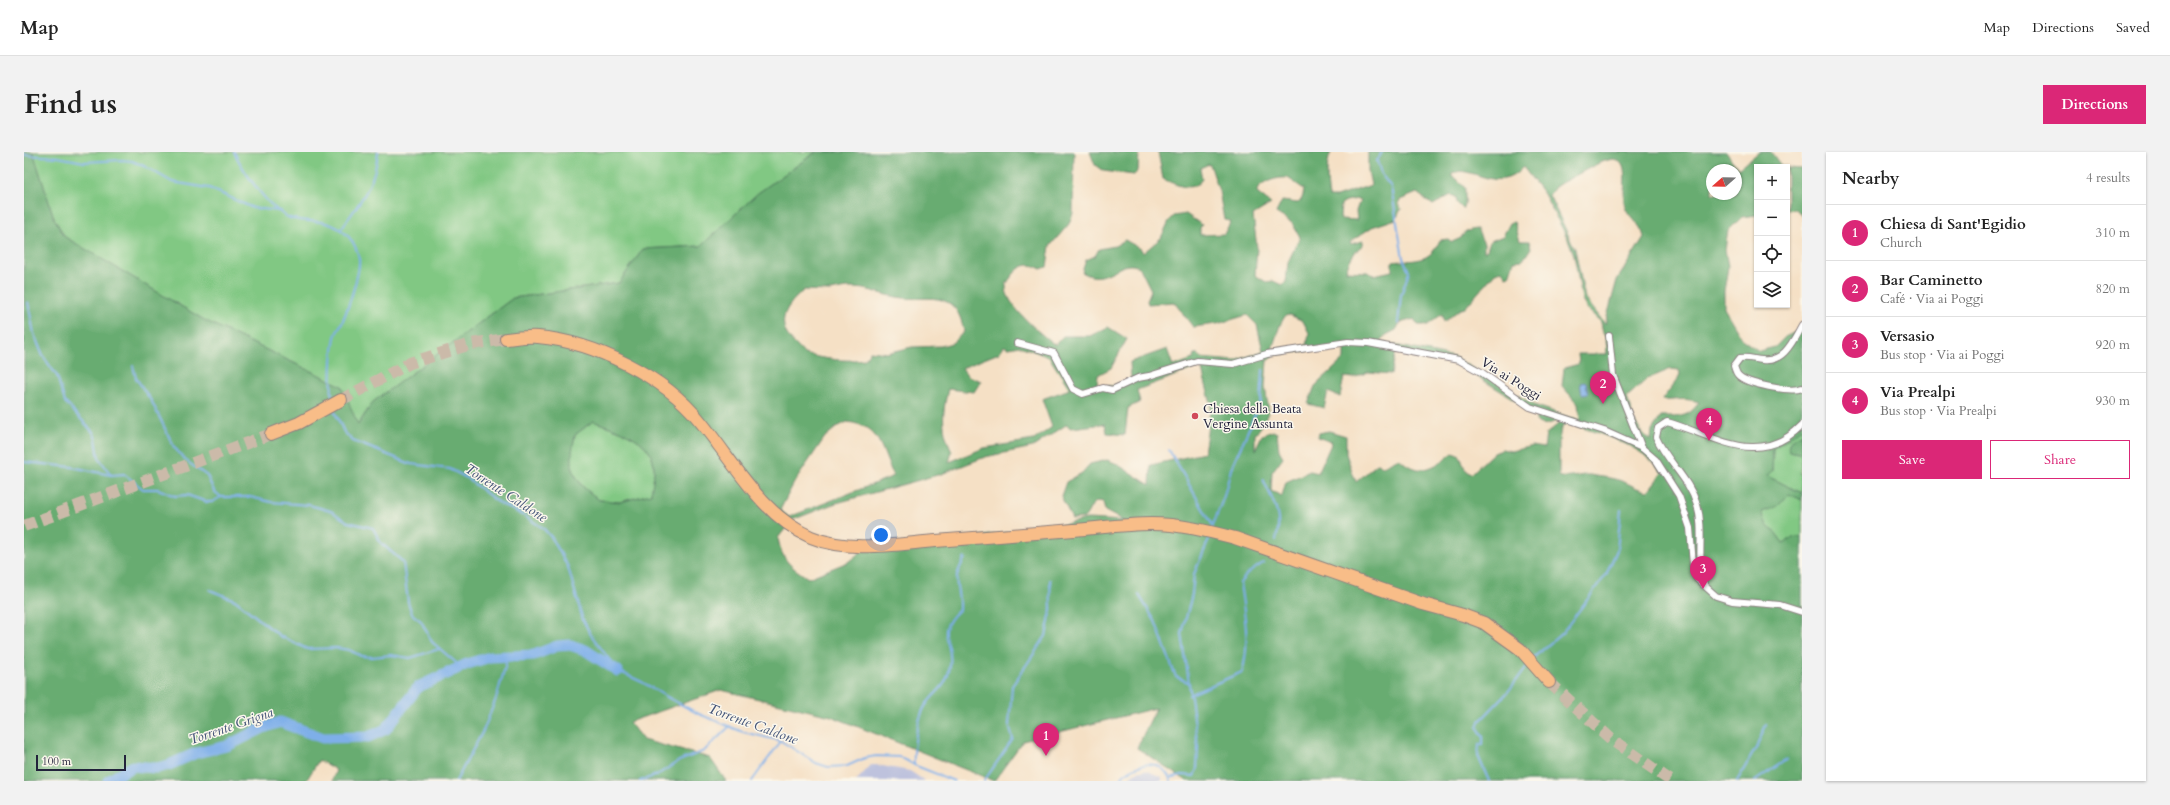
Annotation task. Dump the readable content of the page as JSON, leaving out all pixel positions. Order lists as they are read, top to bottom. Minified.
{"streets":{"street":["Via ai Poggi"]},"water":["Torrente Caldone","Torrente Grigna"],"places":["Chiesa della Beata Vergine Assunta"],"scale_bar":"100 m","north":"left","page":{"header":"Map","nav":["Map","Directions","Saved"],"title":"Find us","buttons":["Directions",["Save","Share"]],"heading":["Nearby","4 results"],"map_buttons":["+","−"],"list":[{"mark":"1","name":"Chiesa di Sant'Egidio","note":"Church","value":"310 m"},{"mark":"2","name":"Bar Caminetto","note":"Café · Via ai Poggi","value":"820 m"},{"mark":"3","name":"Versasio","note":"Bus stop · Via ai Poggi","value":"920 m"},{"mark":"4","name":"Via Prealpi","note":"Bus stop · Via Prealpi","value":"930 m"}],"pins":["2","4","3","1"],"scale":"100 m"}}
